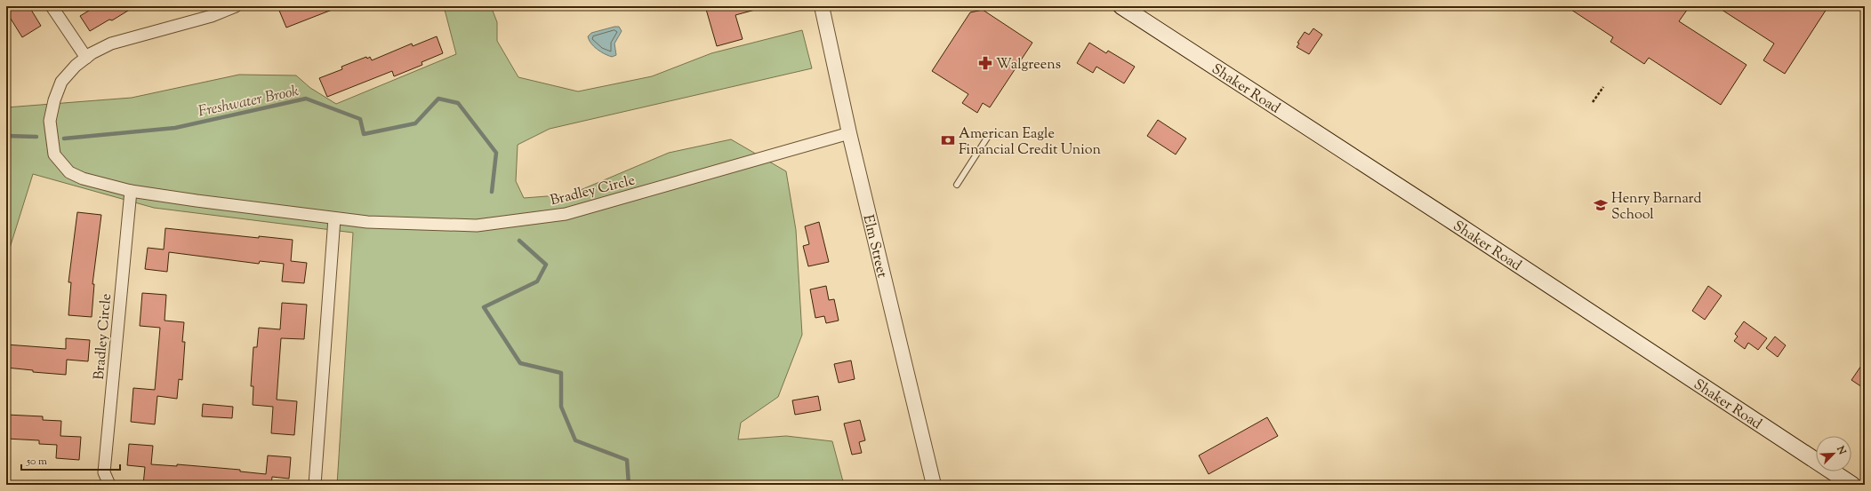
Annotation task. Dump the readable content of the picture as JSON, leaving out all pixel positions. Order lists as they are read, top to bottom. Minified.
{"streets":{"main road":["Shaker Road"],"street":["Bradley Circle","Elm Street"]},"crossings":[["Bradley Circle","Elm Street"]],"water":["Freshwater Brook"],"places":{"pharmacy":["Walgreens"],"bank":["American Eagle Financial Credit Union"],"school or university":["Henry Barnard School"]},"scale_bar":"50 m","north":"top right"}
